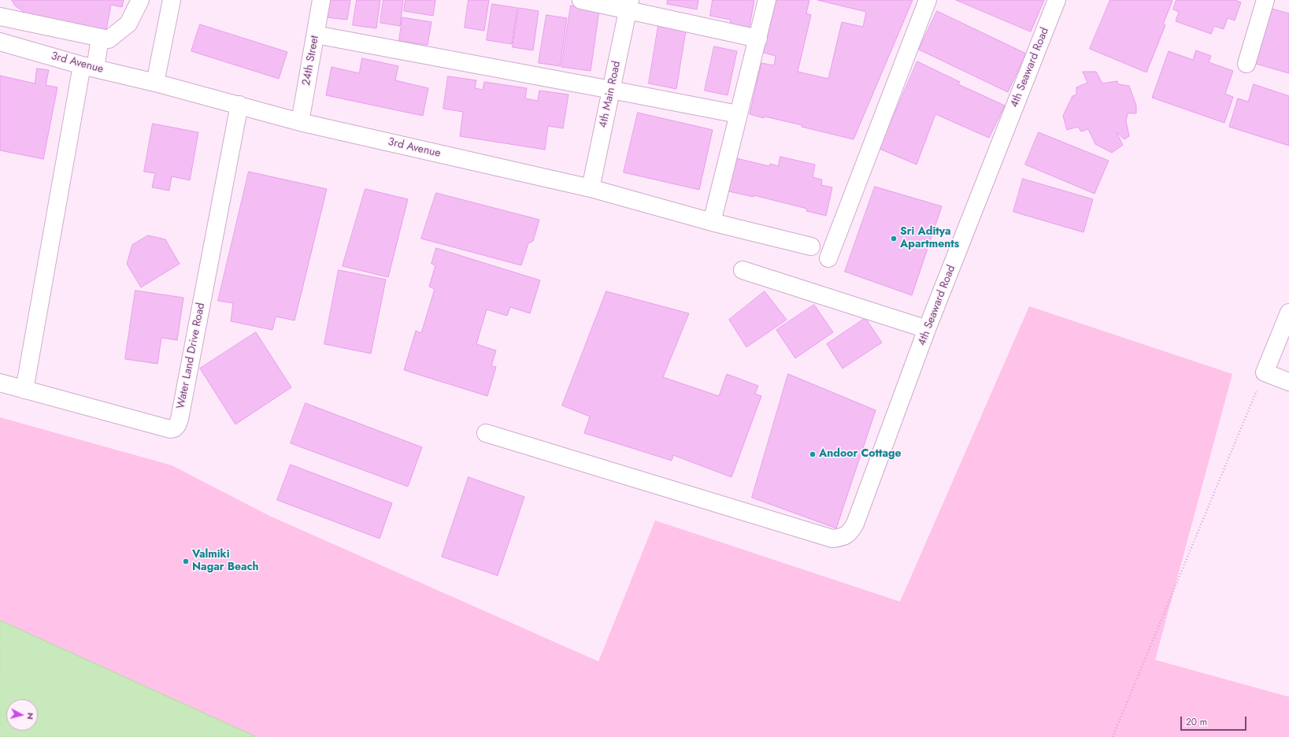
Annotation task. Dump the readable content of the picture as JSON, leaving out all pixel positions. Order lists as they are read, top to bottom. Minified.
{"streets":{"street":["24th Street","3rd Avenue","4th Seaward Road","4th Main Road","Water Land Drive Road"]},"crossings":[["24th Street","3rd Avenue"],["3rd Avenue","4th Main Road"],["3rd Avenue","Water Land Drive Road"]],"places":["Sri Aditya Apartments","Andoor Cottage","Valmiki Nagar Beach"],"scale_bar":"20 m","north":"right"}
